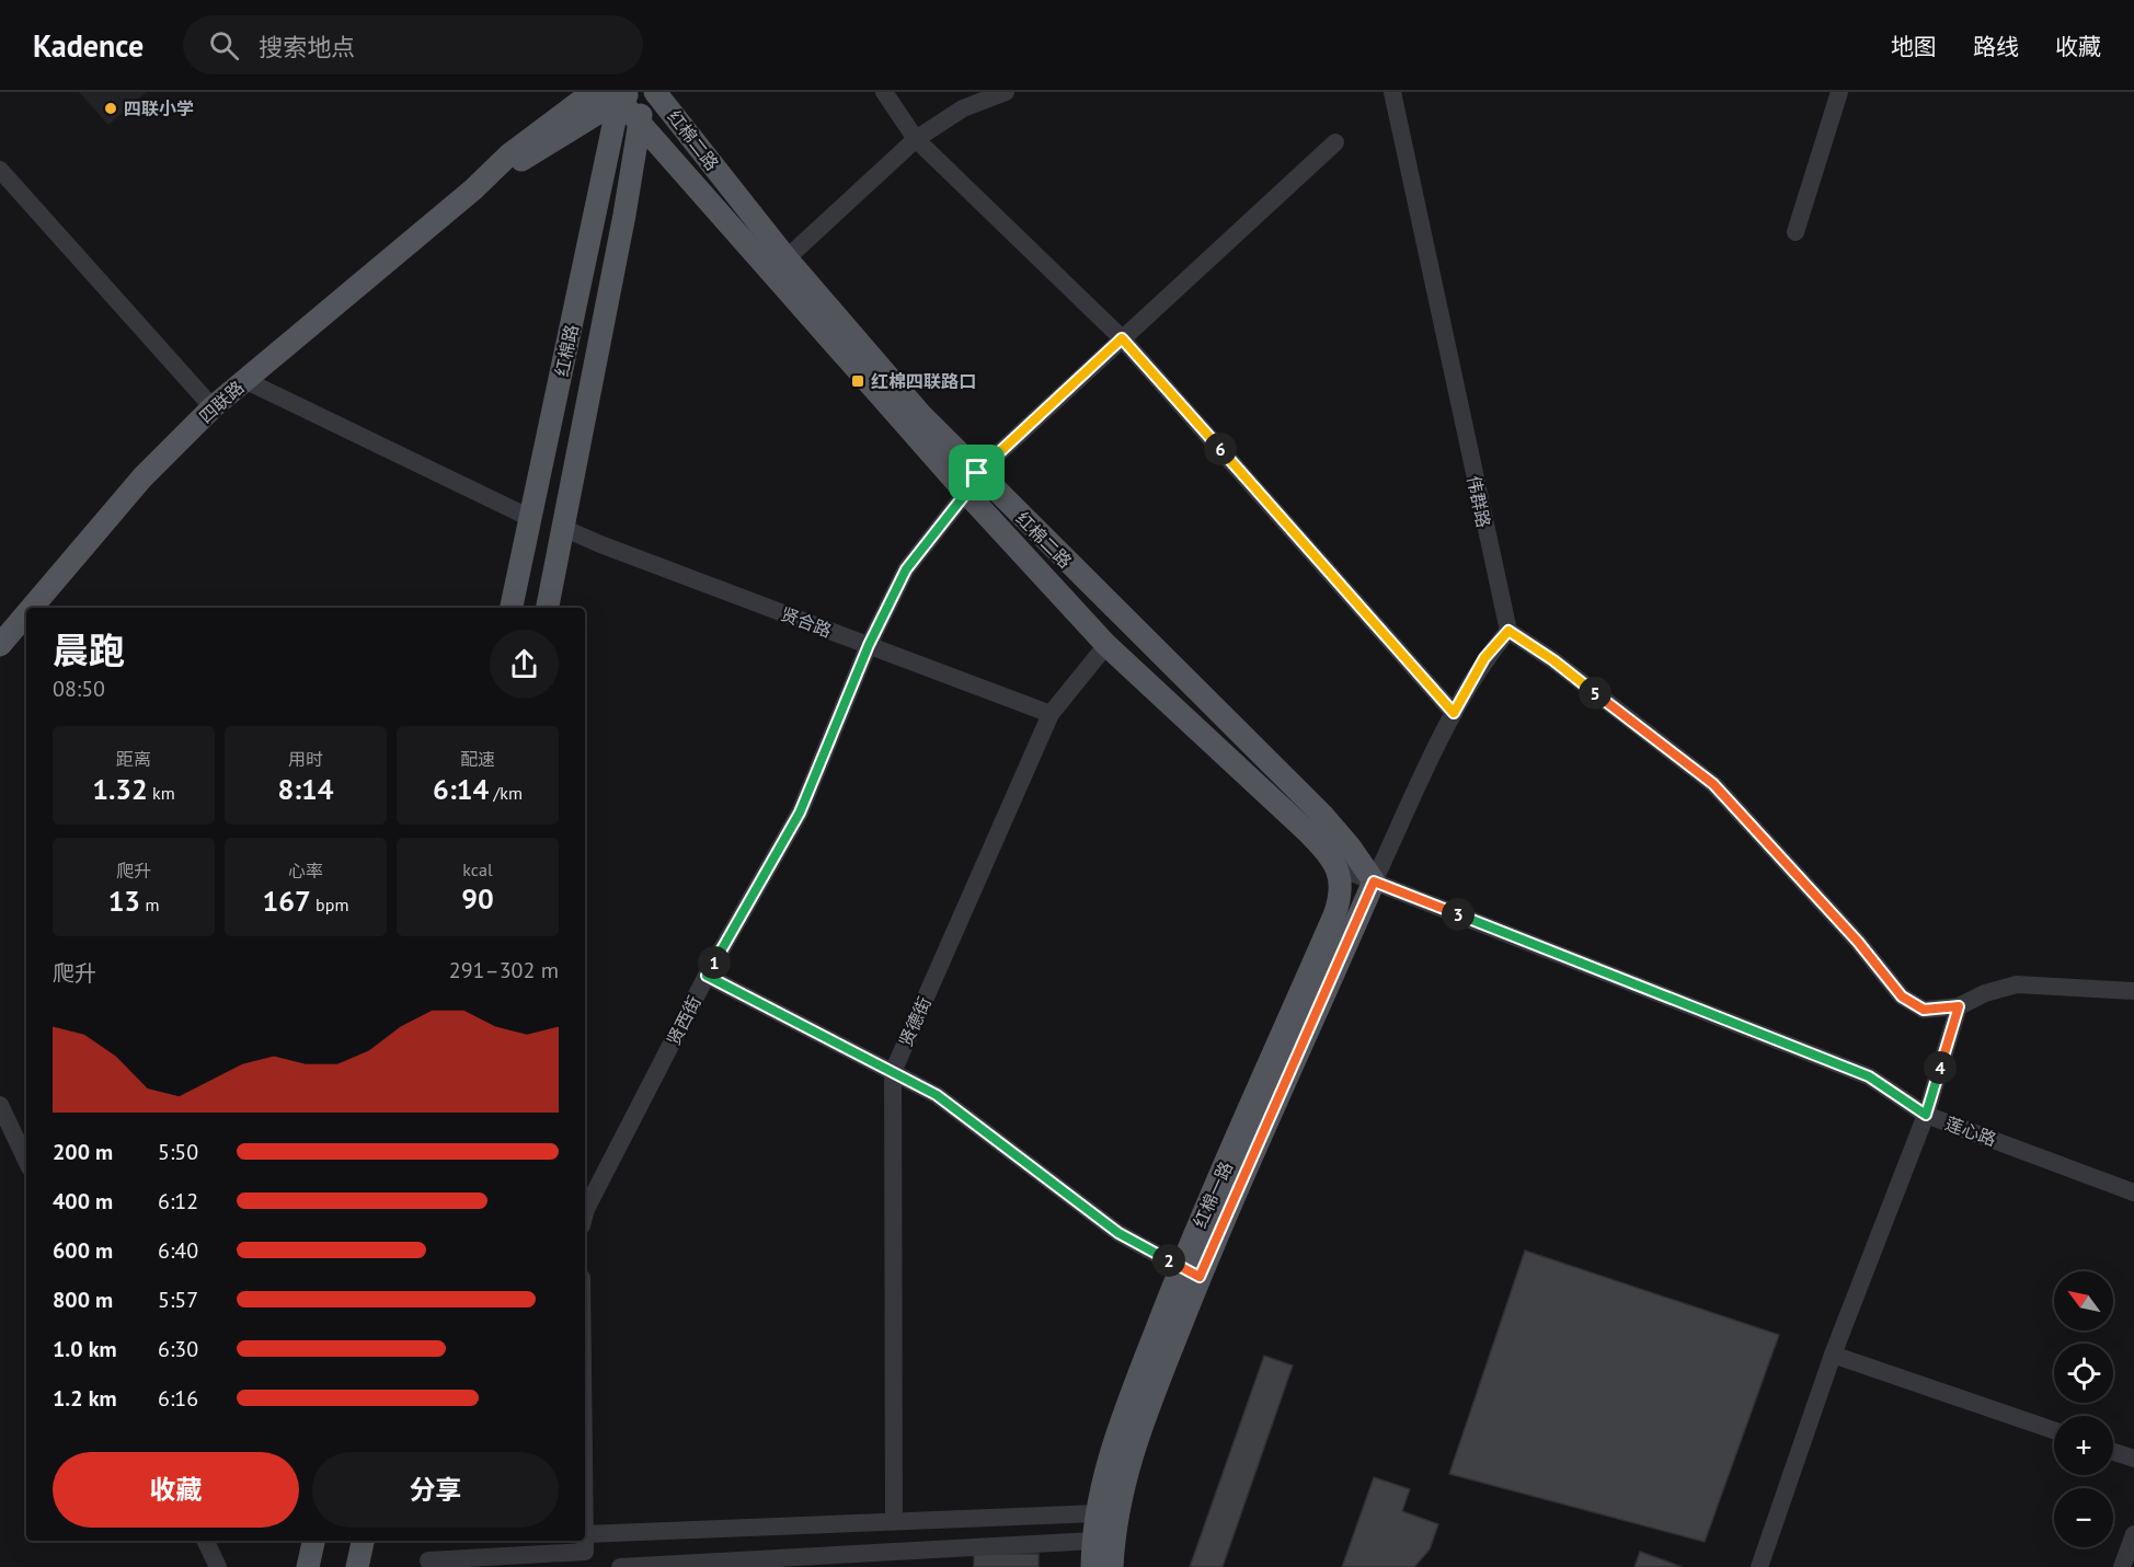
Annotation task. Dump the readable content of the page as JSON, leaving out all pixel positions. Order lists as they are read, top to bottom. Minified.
{"streets":{"main road":["红棉二路","红棉路","四联路","红棉一路"],"street":["伟群路","贤合路","贤西街","贤德街","莲心路"]},"crossings":[["红棉二路","红棉路"],["红棉二路","四联路"],["红棉二路","贤西街"],["红棉二路","贤德街"],["红棉二路","莲心路"],["红棉二路","红棉一路"],["红棉路","四联路"],["红棉路","贤合路"],["贤合路","贤西街"],["贤合路","贤德街"],["莲心路","红棉一路"]],"places":{"other":["四联小学"],"transit":["红棉四联路口"]},"north":"top left","page":{"header":"Kadence","search":"搜索地点","nav":["地图","路线","收藏"],"pins":["6","5","3","1","4","2"],"heading":["晨跑","08:50"],"stats":[["距离","1.32 km"],["用时","8:14"],["配速","6:14 /km"],["爬升","13 m"],["心率","167 bpm"],["kcal","90"]],"chart":["爬升","291–302 m"],"list":[{"name":"200 m","note":"5:50"},{"name":"400 m","note":"6:12"},{"name":"600 m","note":"6:40"},{"name":"800 m","note":"5:57"},{"name":"1.0 km","note":"6:30"},{"name":"1.2 km","note":"6:16"}],"map_buttons":["+","−"],"buttons":["收藏","分享"]}}
